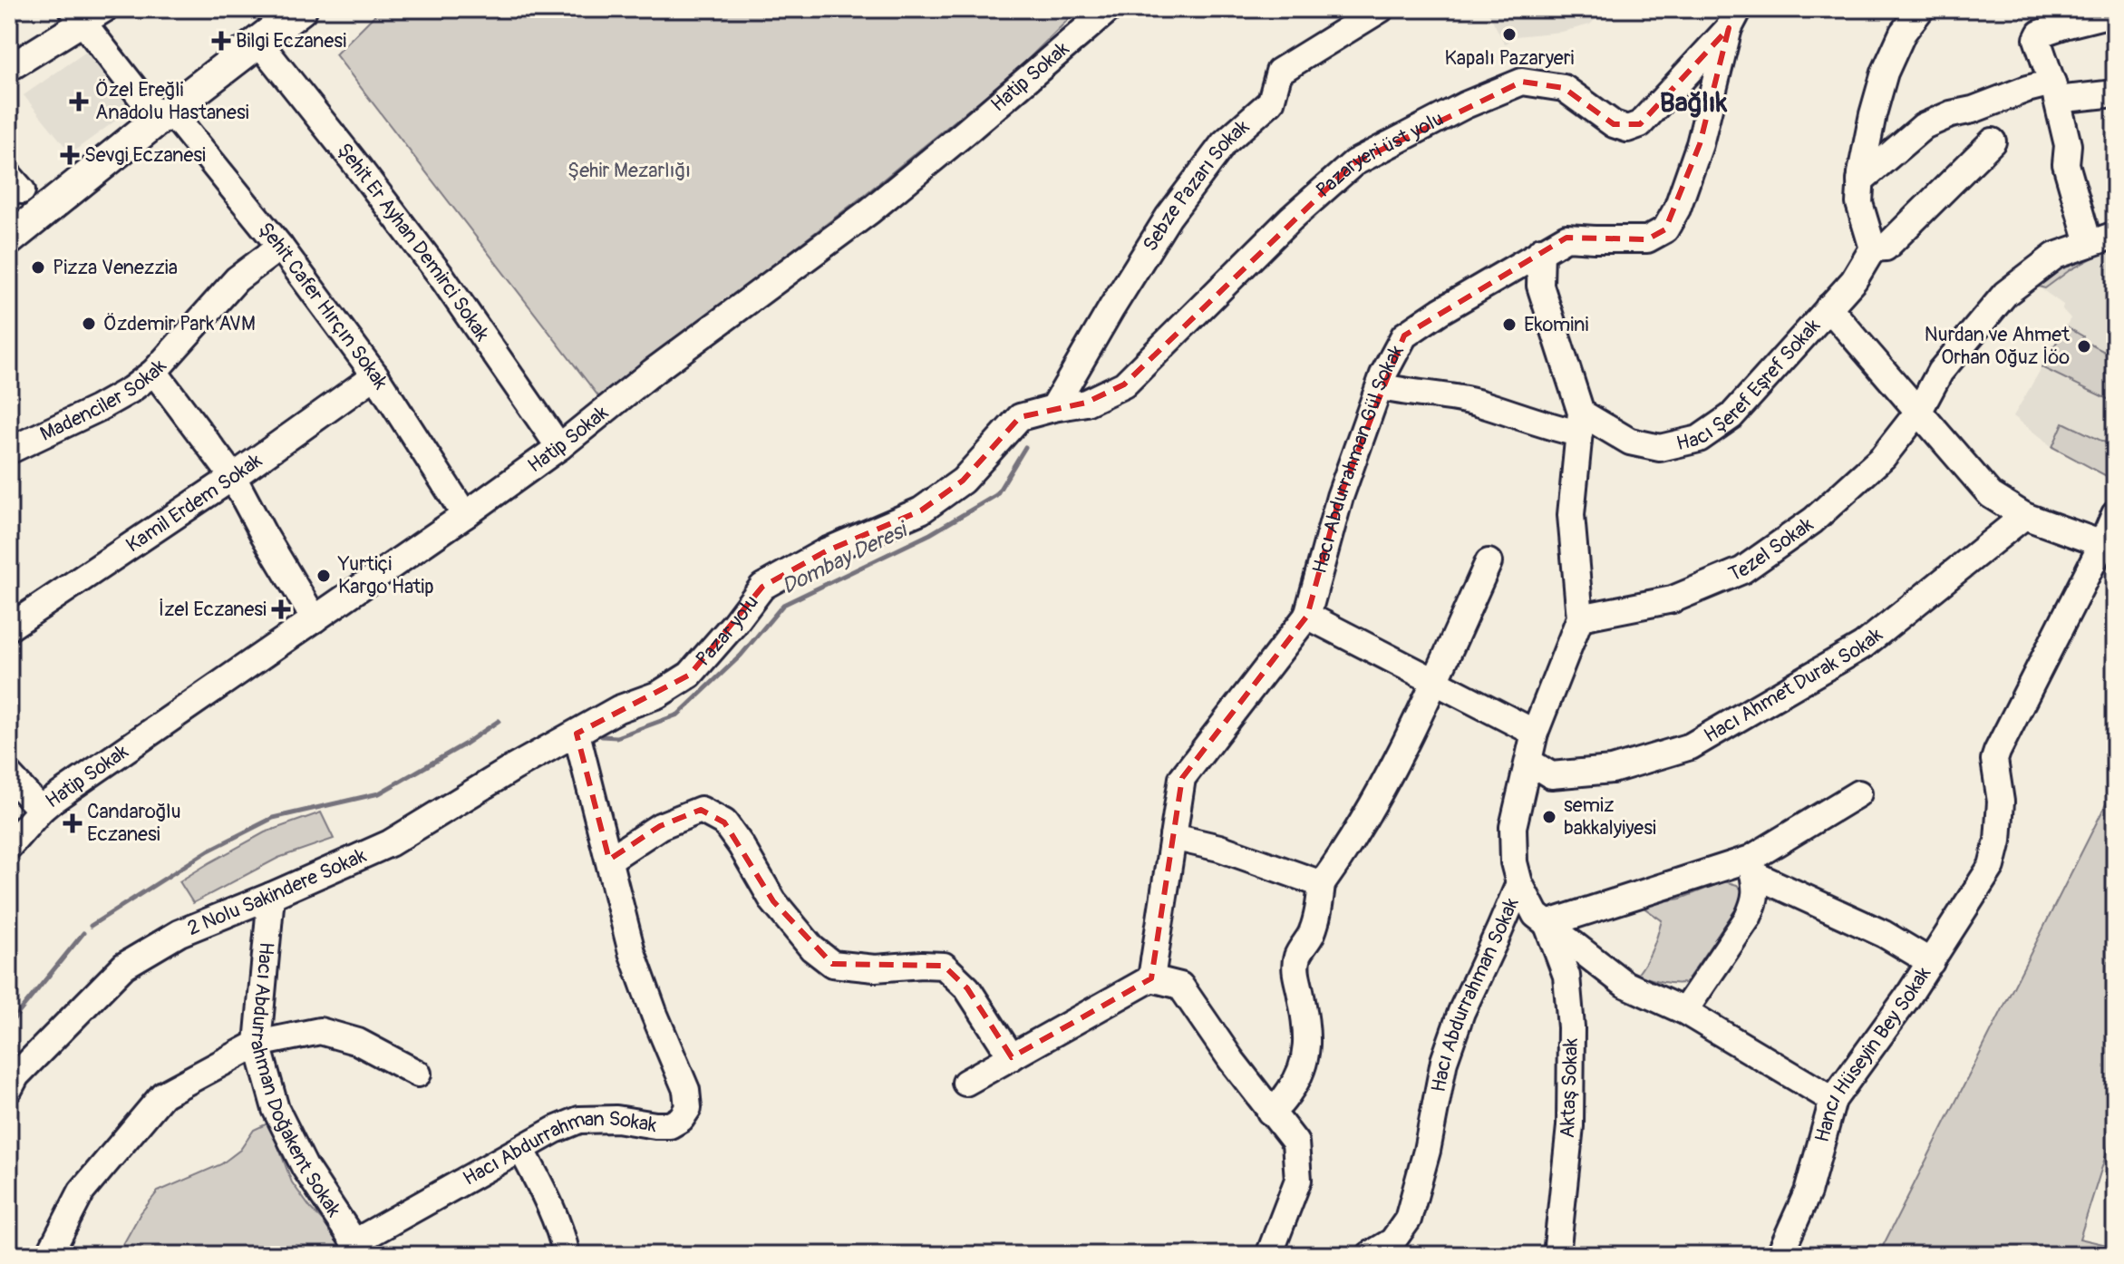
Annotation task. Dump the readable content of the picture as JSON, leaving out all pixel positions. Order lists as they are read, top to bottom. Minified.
{"streets":{"street":["Hatip Sokak","Pazaryeri üst yolu","Sebze Pazarı Sokak","Şehit Er Ayhan Demirci Sokak","Şehit Cafer Hırçın Sokak","Hacı Şeref Eşref Sokak","Madenciler Sokak","Hacı Abdurrahman Gül Sokak","Kamil Erdem Sokak","Tezel Sokak","Pazar yolu","Hacı Ahmet Durak Sokak","2 Nolu Sakindere Sokak","Hacı Abdurrahman Sokak","Hancı Hüseyin Bey Sokak","Hacı Abdurrahman Doğakent Sokak","Aktaş Sokak"]},"crossings":[["Hatip Sokak","Şehit Er Ayhan Demirci Sokak"],["Hatip Sokak","Şehit Cafer Hırçın Sokak"],["Pazaryeri üst yolu","Sebze Pazarı Sokak"],["Pazaryeri üst yolu","Pazar yolu"],["Sebze Pazarı Sokak","Pazar yolu"],["Şehit Cafer Hırçın Sokak","Madenciler Sokak"],["Şehit Cafer Hırçın Sokak","Kamil Erdem Sokak"],["Hacı Şeref Eşref Sokak","Hacı Abdurrahman Gül Sokak"],["Hacı Şeref Eşref Sokak","Tezel Sokak"],["Hacı Şeref Eşref Sokak","Hacı Abdurrahman Sokak"],["Hacı Abdurrahman Gül Sokak","Hacı Abdurrahman Sokak"],["Tezel Sokak","Hacı Abdurrahman Sokak"],["Pazar yolu","2 Nolu Sakindere Sokak"],["Pazar yolu","Hacı Abdurrahman Sokak"],["Hacı Ahmet Durak Sokak","Hacı Abdurrahman Sokak"],["2 Nolu Sakindere Sokak","Hacı Abdurrahman Sokak"],["2 Nolu Sakindere Sokak","Hacı Abdurrahman Doğakent Sokak"],["Hacı Abdurrahman Sokak","Hacı Abdurrahman Doğakent Sokak"]],"districts":["Bağlık"],"water":["Dombay Deresi"],"parks":["Şehir Mezarlığı"],"places":{"other":["Kapalı Pazaryeri","Pizza Venezzia","Özdemir Park AVM","Ekomini","Nurdan ve Ahmet Orhan Oğuz İöo","Yurtiçi Kargo Hatip","semiz bakkalyiyesi"],"health":["Bilgi Eczanesi","Özel Ereğli Anadolu Hastanesi","Sevgi Eczanesi","İzel Eczanesi","Candaroğlu Eczanesi"]}}
